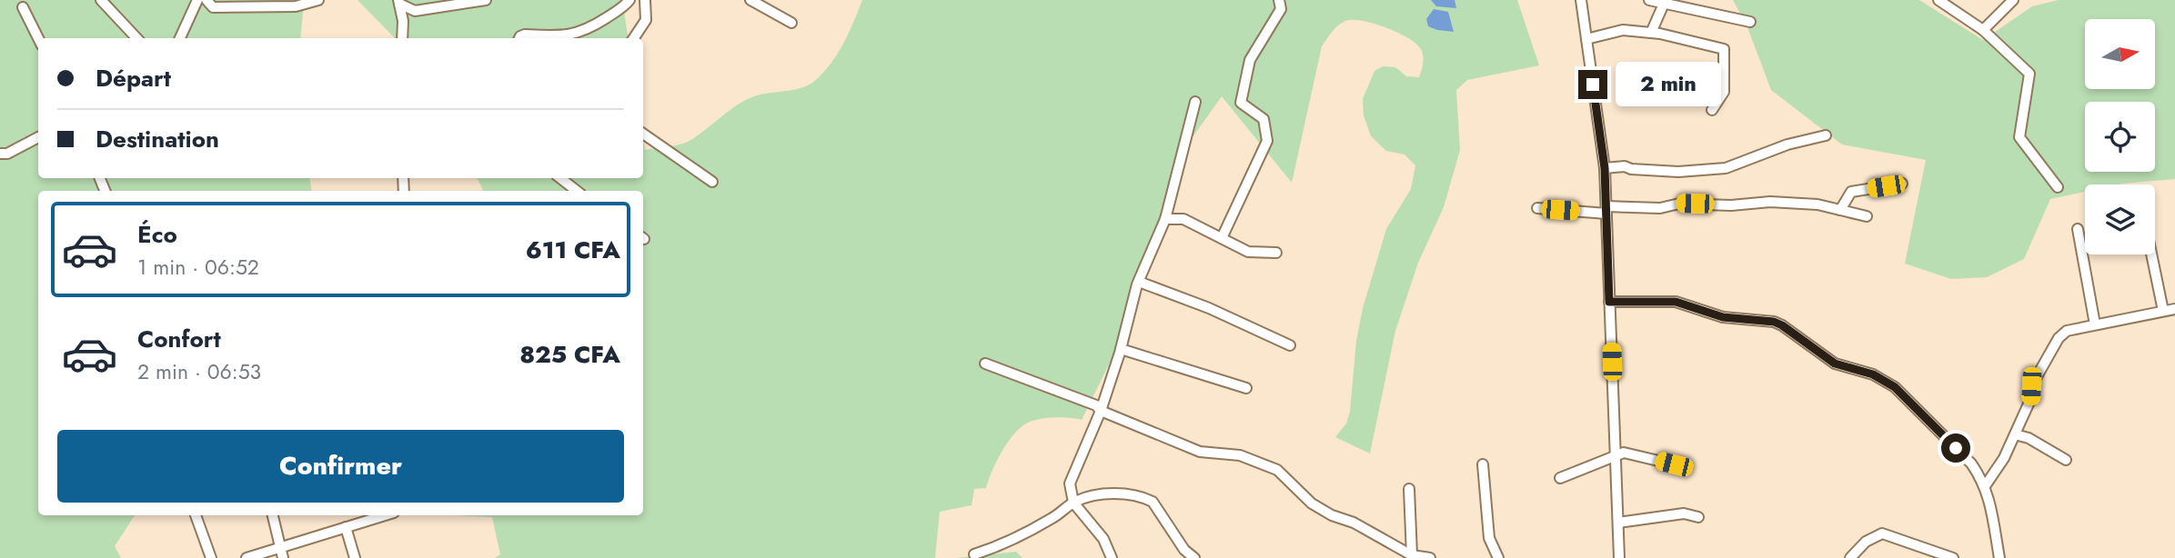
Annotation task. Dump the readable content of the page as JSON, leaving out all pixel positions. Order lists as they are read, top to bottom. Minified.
{"north":"right","page":{"banner":["Départ","Destination"],"bubble":"2 min","list":[{"name":"Éco","note":"1 min · 06:52","value":"611 CFA"},{"name":"Confort","note":"2 min · 06:53","value":"825 CFA"}],"buttons":"Confirmer"}}
